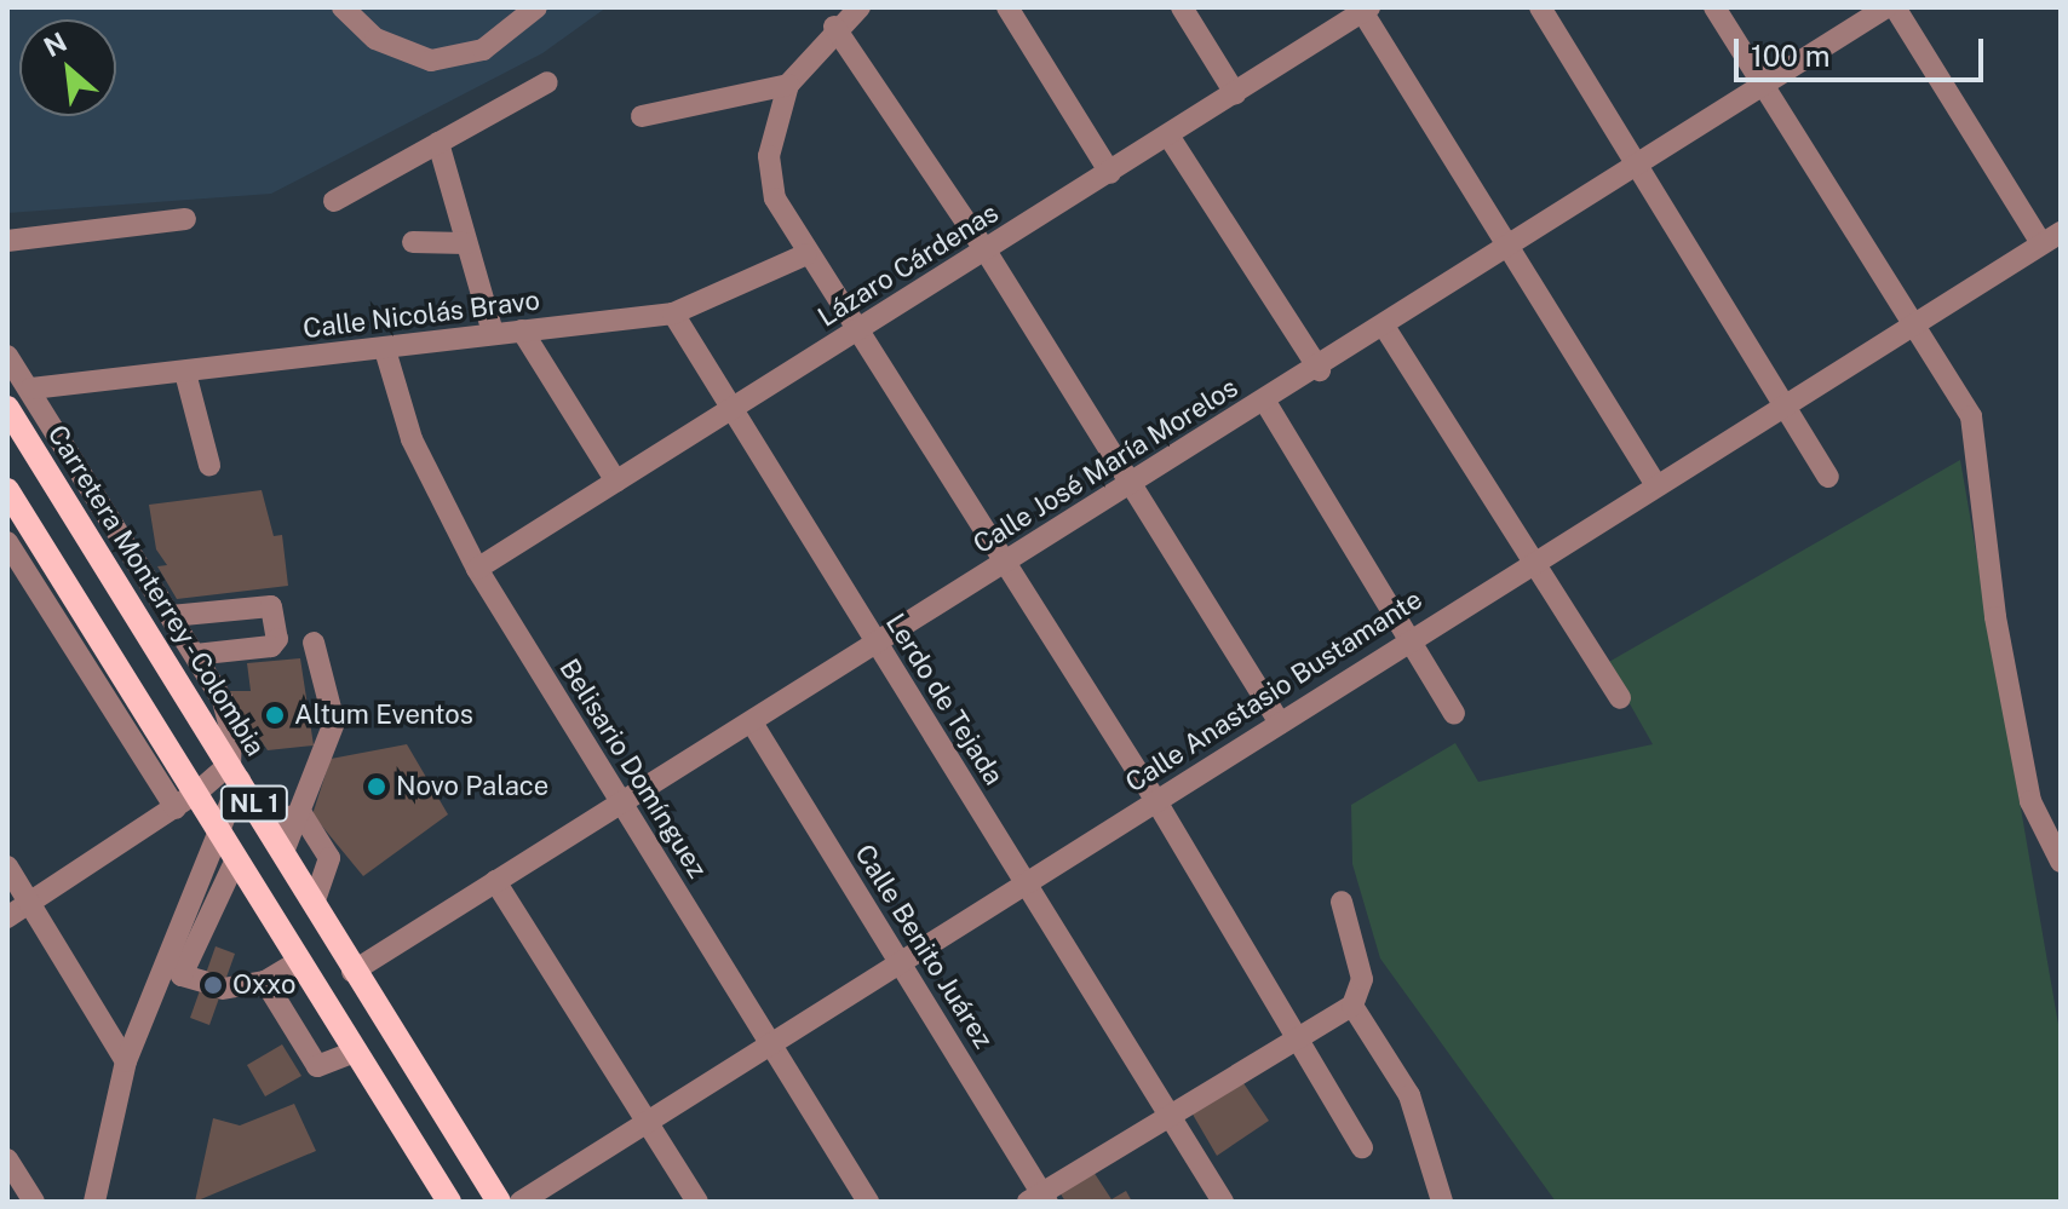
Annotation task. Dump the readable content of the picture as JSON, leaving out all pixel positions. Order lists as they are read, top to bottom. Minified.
{"streets":{"main road":["Carretera Monterrey - Colombia","NL 1"],"street":["Lázaro Cárdenas","Calle Nicolás Bravo","Calle José María Morelos","Calle Anastasio Bustamante","Lerdo de Tejada","Belisario Domínguez","Calle Benito Juárez"]},"crossings":[["Lázaro Cárdenas","Lerdo de Tejada"],["Lázaro Cárdenas","Belisario Domínguez"],["Calle Nicolás Bravo","Lerdo de Tejada"],["Calle Nicolás Bravo","Belisario Domínguez"],["Calle José María Morelos","Carretera Monterrey - Colombia"],["Calle José María Morelos","Lerdo de Tejada"],["Calle José María Morelos","Belisario Domínguez"],["Calle José María Morelos","Calle Benito Juárez"],["Calle Anastasio Bustamante","Lerdo de Tejada"],["Calle Anastasio Bustamante","Belisario Domínguez"],["Calle Anastasio Bustamante","Calle Benito Juárez"]],"places":["Altum Eventos","Novo Palace","Oxxo"],"scale_bar":"100 m","north":"top left"}
